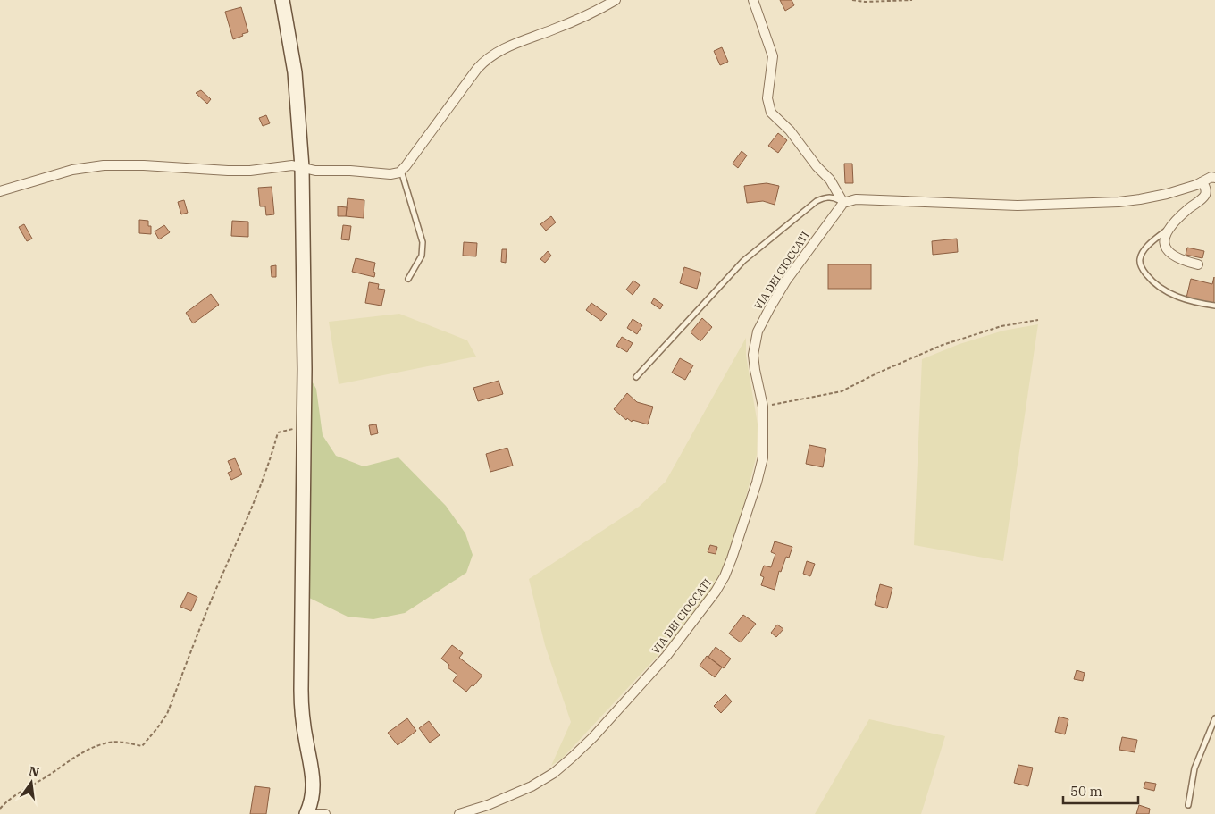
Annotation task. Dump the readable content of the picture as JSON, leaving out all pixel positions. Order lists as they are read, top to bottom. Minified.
{"streets":{"street":["VIA DEI CIOCCATI"]},"scale_bar":"50 m","north":"top"}
